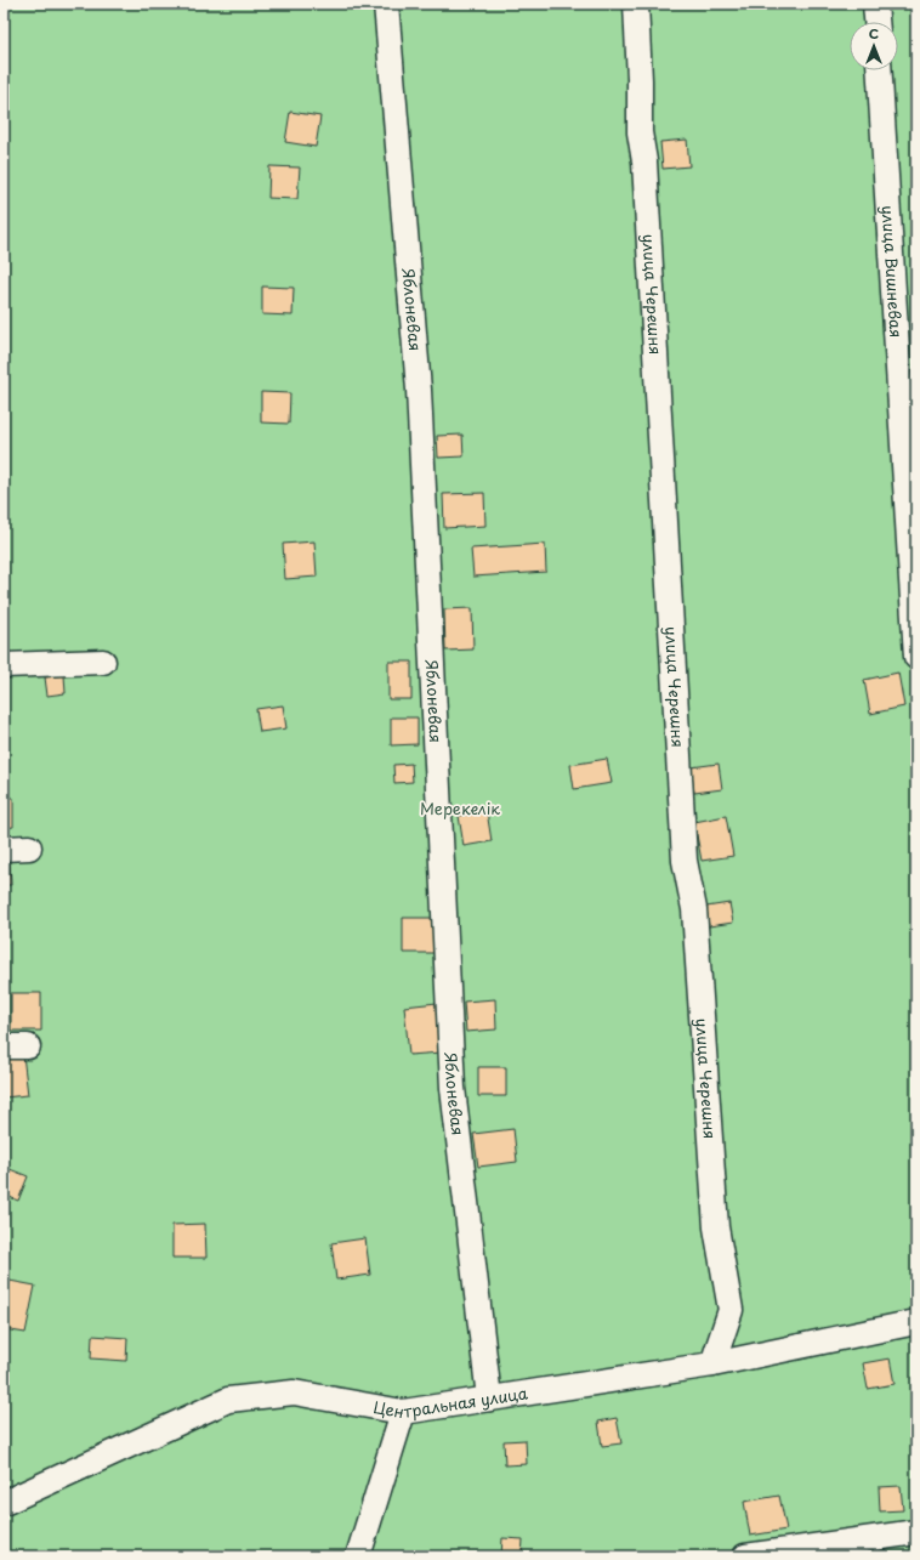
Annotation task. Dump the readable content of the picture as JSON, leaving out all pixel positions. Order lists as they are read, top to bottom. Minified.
{"streets":{"street":["улица Вишневая","улица Черешня","Яблоневая","Центральная улица"]},"crossings":[["улица Черешня","Центральная улица"],["Яблоневая","Центральная улица"]],"parks":["Мерекелік"],"north":"top"}
